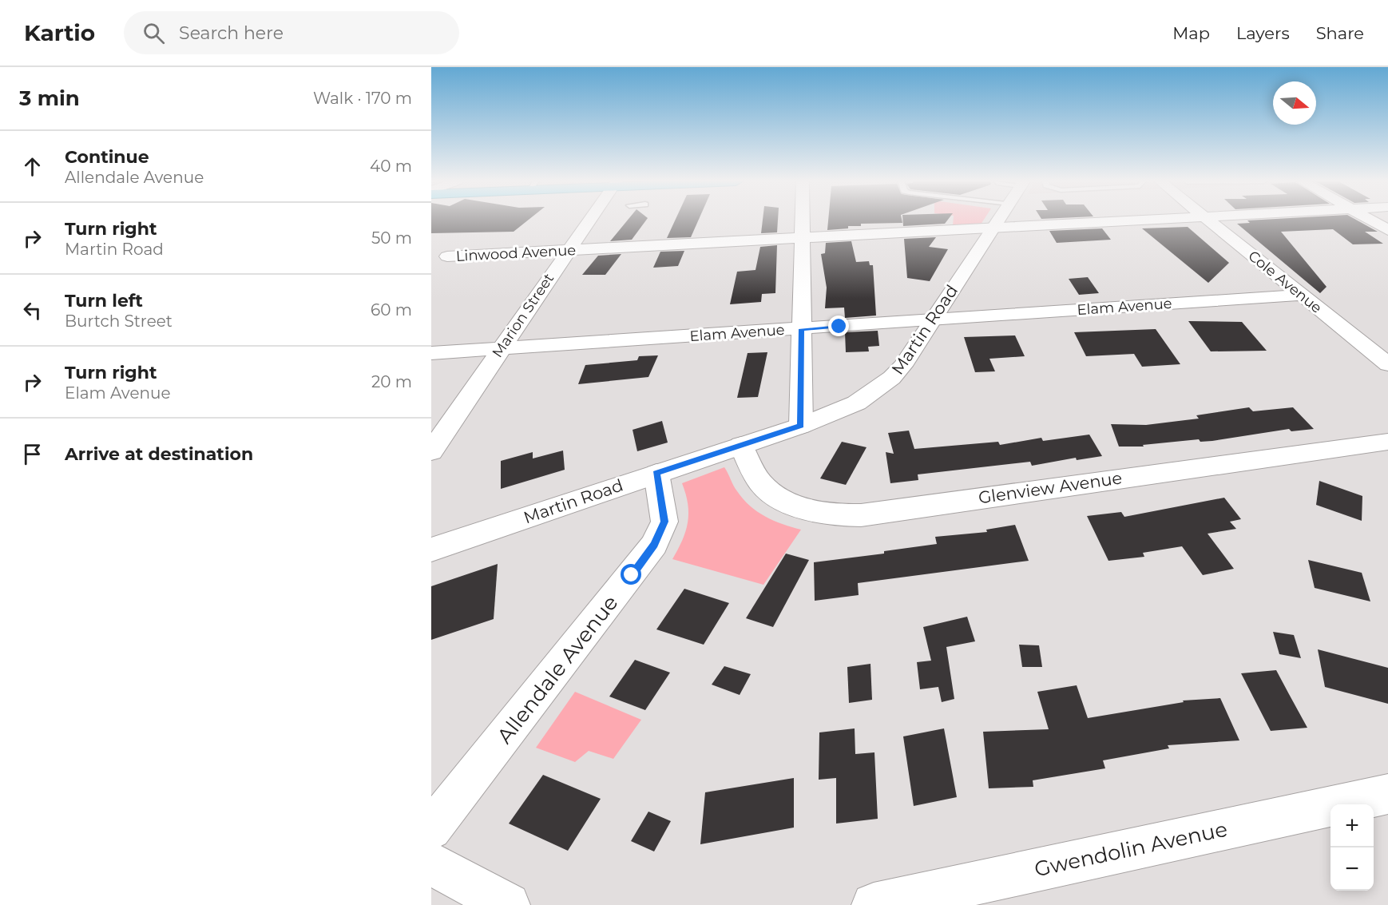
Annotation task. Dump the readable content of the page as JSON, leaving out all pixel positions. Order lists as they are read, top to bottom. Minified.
{"streets":{"street":["Linwood Avenue","Cole Avenue","Elam Avenue","Marion Street","Martin Road","Glenview Avenue","Allendale Avenue","Gwendolin Avenue"]},"crossings":[["Linwood Avenue","Marion Street"],["Linwood Avenue","Martin Road"],["Cole Avenue","Elam Avenue"],["Elam Avenue","Marion Street"],["Elam Avenue","Martin Road"],["Martin Road","Glenview Avenue"],["Martin Road","Allendale Avenue"]],"north":"right","page":{"header":"Kartio","search":"Search here","nav":["Map","Layers","Share"],"heading":["3 min","Walk · 170 m"],"list":[["Continue","Allendale Avenue","40 m"],["Turn right","Martin Road","50 m"],["Turn left","Burtch Street","60 m"],["Turn right","Elam Avenue","20 m"],"Arrive at destination"],"map_buttons":["+","−"]}}
